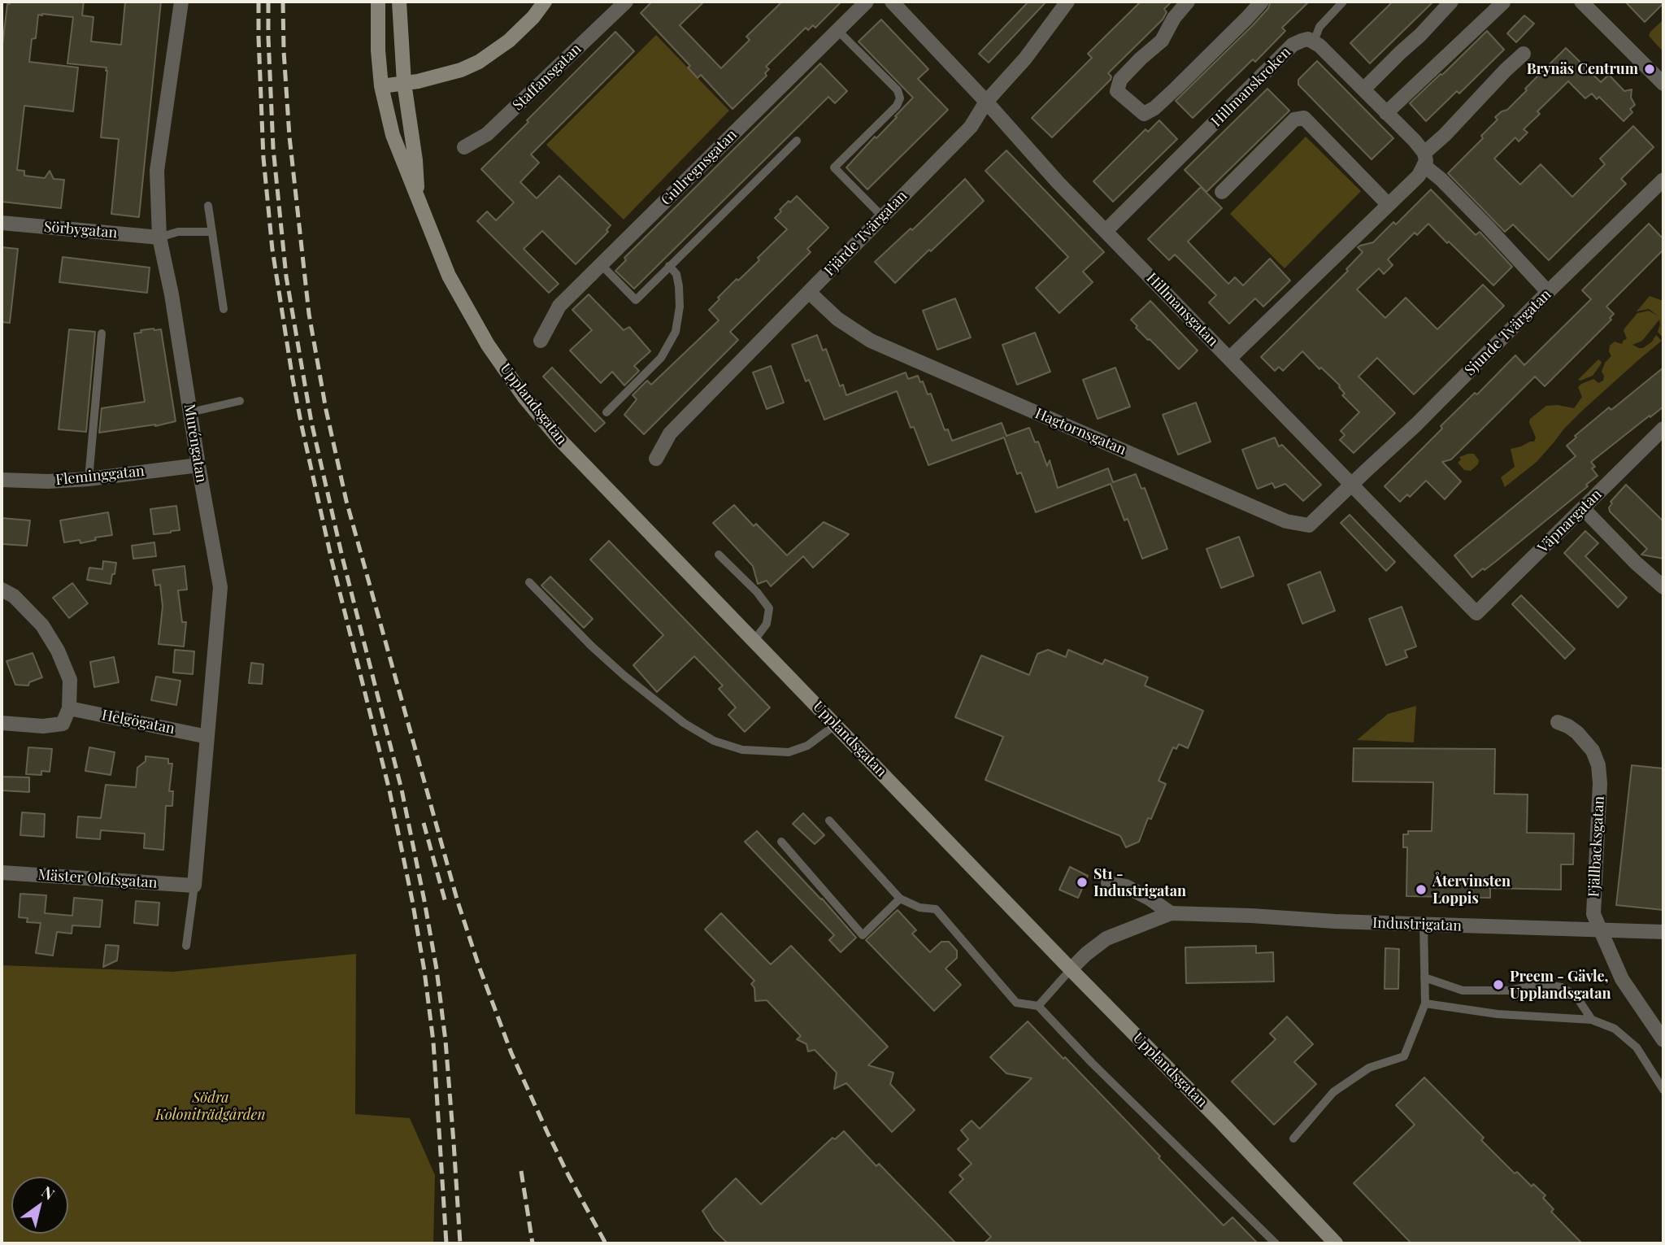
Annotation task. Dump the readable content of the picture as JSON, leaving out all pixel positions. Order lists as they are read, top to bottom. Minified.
{"streets":{"main road":["Upplandsgatan"],"street":["Staffansgatan","Hillmanskroken","Gullregnsgatan","Sörbygatan","Fjärde Tvärgatan","Hillmansgatan","Sjunde Tvärgatan","Hagtornsgatan","Muréngatan","Fleminggatan","Väpnargatan","Helgögatan","Fjällbacksgatan","Mäster Olofsgatan","Industrigatan"]},"crossings":[["Hillmanskroken","Hillmansgatan"],["Sörbygatan","Muréngatan"],["Fjärde Tvärgatan","Hillmansgatan"],["Fjärde Tvärgatan","Hagtornsgatan"],["Hillmansgatan","Sjunde Tvärgatan"],["Hillmansgatan","Hagtornsgatan"],["Hillmansgatan","Väpnargatan"],["Sjunde Tvärgatan","Hagtornsgatan"],["Upplandsgatan","Industrigatan"],["Muréngatan","Fleminggatan"],["Muréngatan","Helgögatan"],["Muréngatan","Mäster Olofsgatan"],["Fjällbacksgatan","Industrigatan"]],"parks":["Södra Koloniträdgården"],"places":["Brynäs Centrum","St1 - Industrigatan","Återvinsten Loppis","Preem - Gävle, Upplandsgatan"],"north":"top right"}
